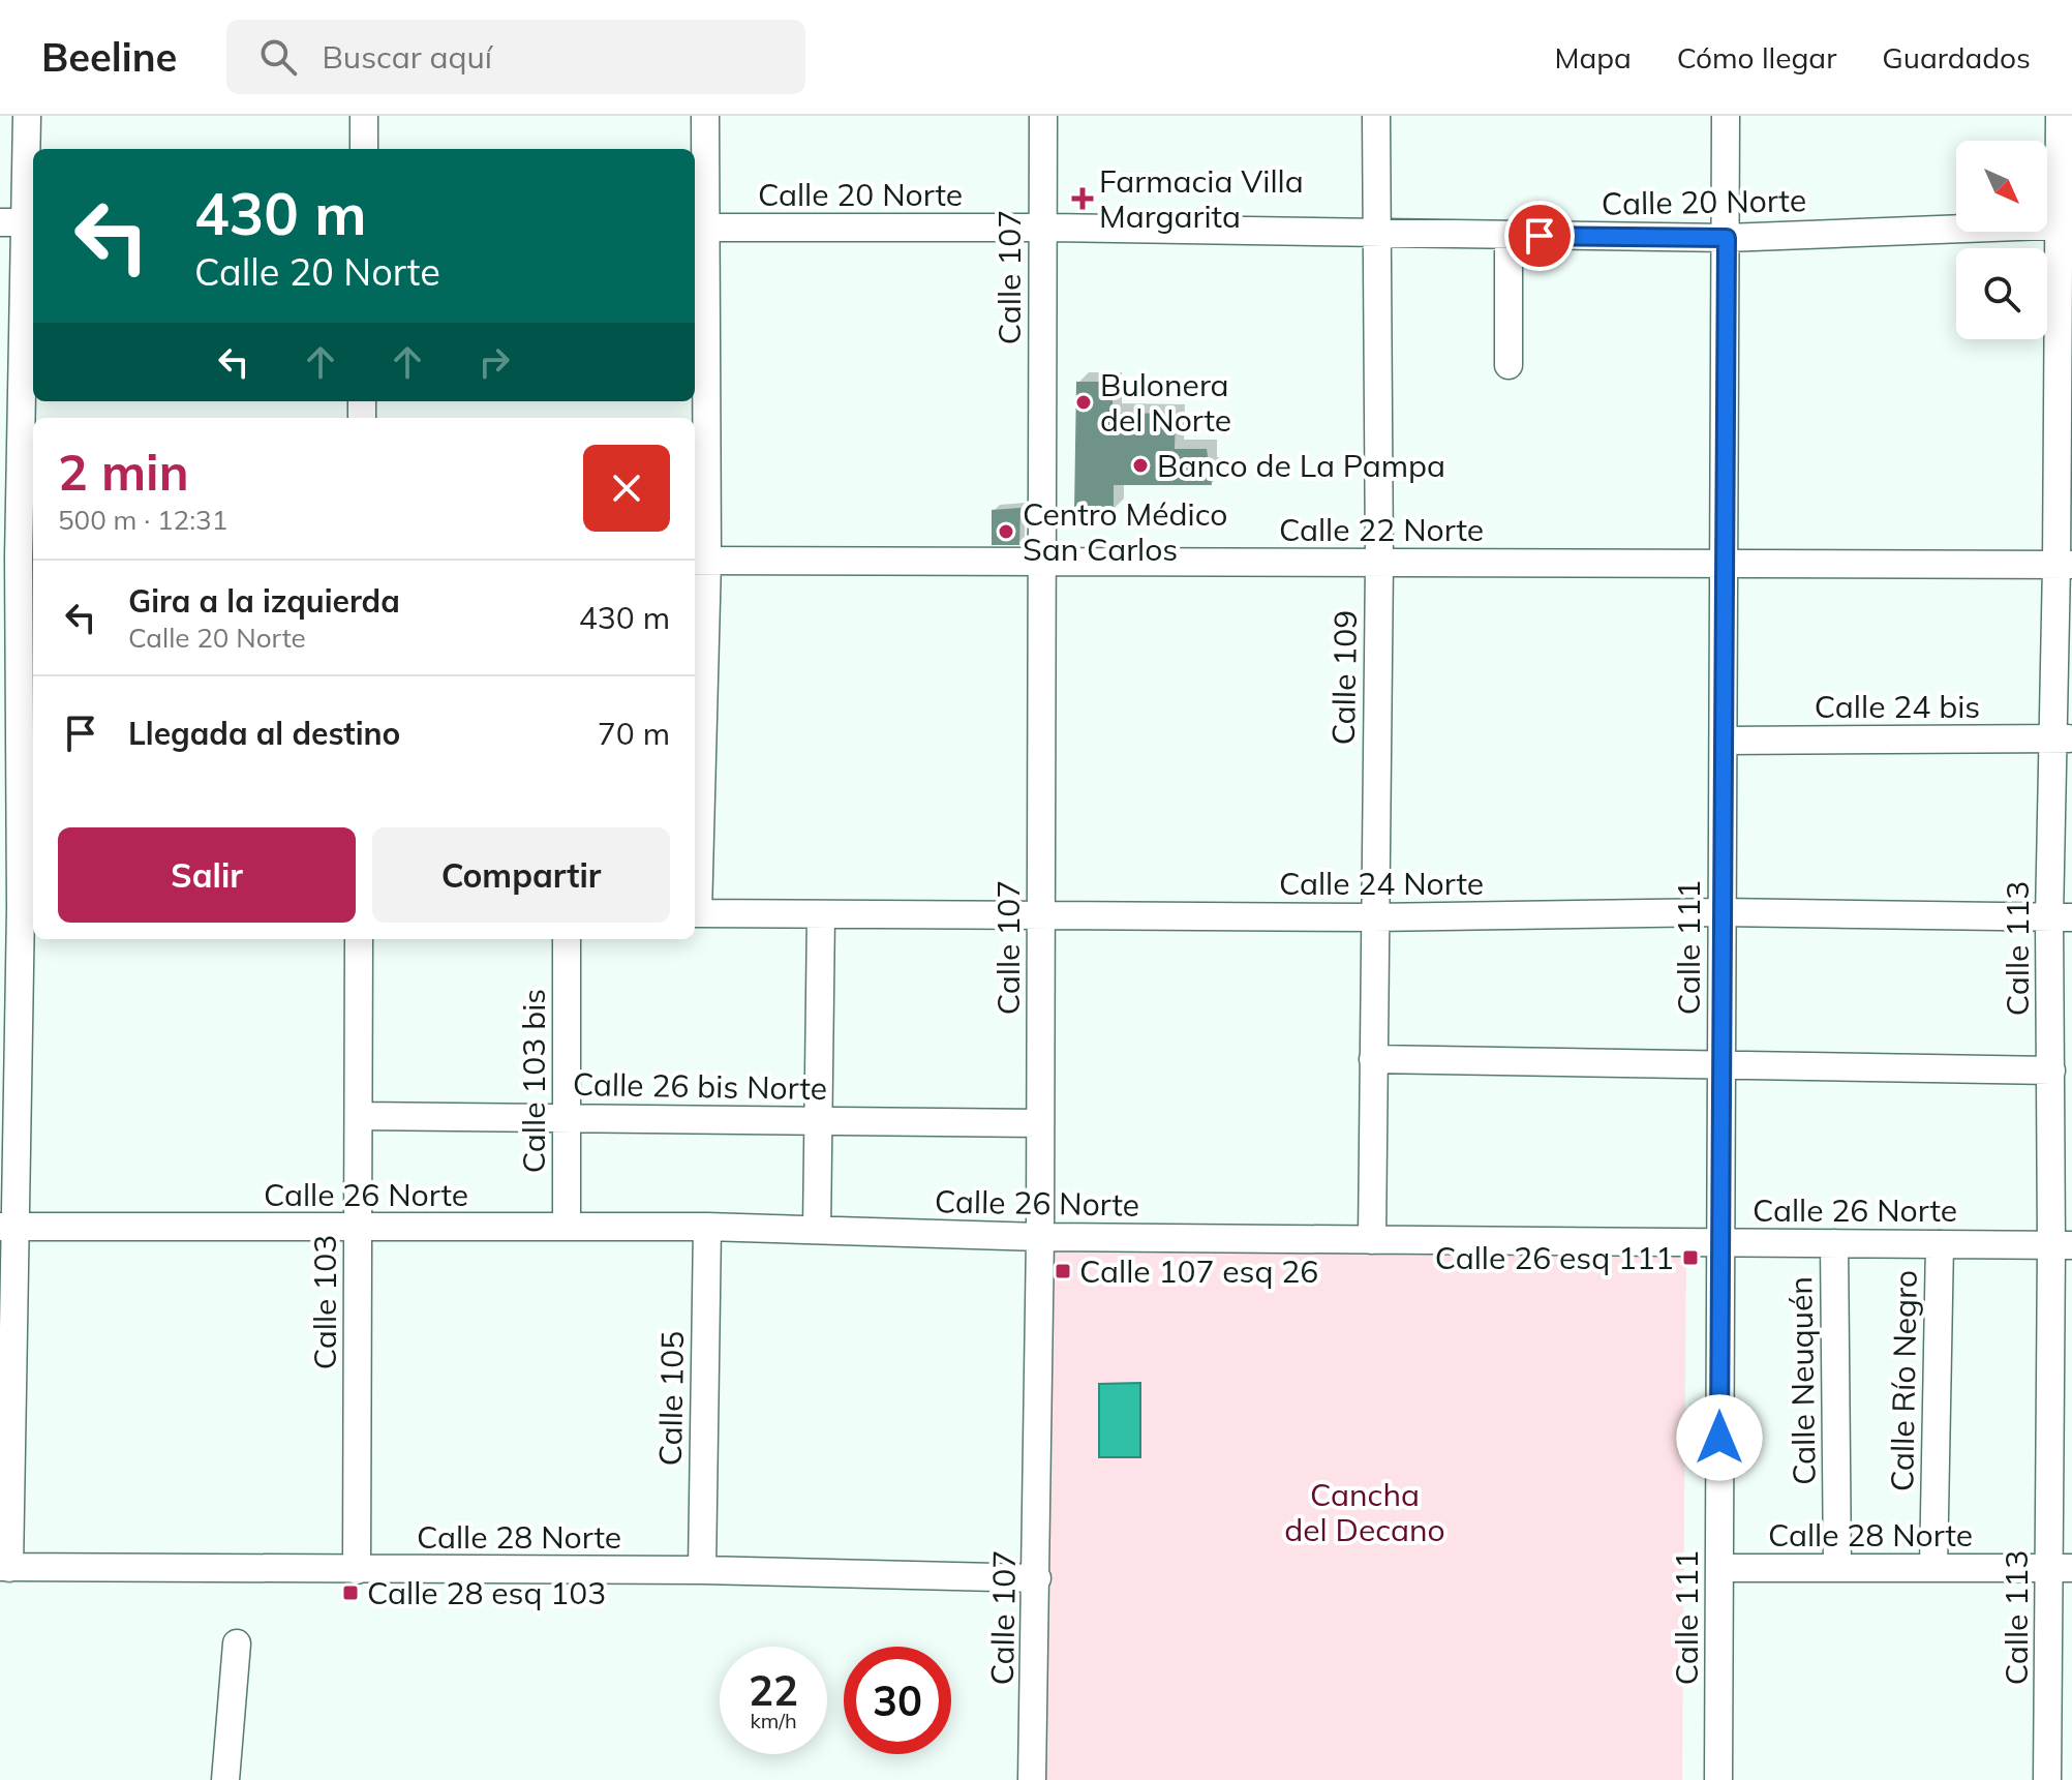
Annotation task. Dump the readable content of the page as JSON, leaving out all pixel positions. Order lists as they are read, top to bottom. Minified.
{"streets":{"street":["Calle 20 Norte","Calle 107","Calle 22 Norte","Calle 109","Calle 24 bis","Calle 24 Norte","Calle 111","Calle 113","Calle 103 bis","Calle 26 bis Norte","Calle 26 Norte","Calle 103","Calle Neuquén","Calle Río Negro","Calle 105","Calle 28 Norte"]},"crossings":[["Calle 20 Norte","Calle 107"],["Calle 20 Norte","Calle 109"],["Calle 20 Norte","Calle 111"],["Calle 20 Norte","Calle 113"],["Calle 107","Calle 22 Norte"],["Calle 107","Calle 24 Norte"],["Calle 107","Calle 26 bis Norte"],["Calle 107","Calle 26 Norte"],["Calle 107","Calle 28 Norte"],["Calle 22 Norte","Calle 109"],["Calle 22 Norte","Calle 111"],["Calle 22 Norte","Calle 113"],["Calle 109","Calle 24 Norte"],["Calle 109","Calle 26 Norte"],["Calle 24 bis","Calle 111"],["Calle 24 bis","Calle 113"],["Calle 24 Norte","Calle 111"],["Calle 24 Norte","Calle 113"],["Calle 111","Calle 26 Norte"],["Calle 111","Calle 28 Norte"],["Calle 113","Calle 26 Norte"],["Calle 113","Calle 28 Norte"],["Calle 103 bis","Calle 26 bis Norte"],["Calle 103 bis","Calle 26 Norte"],["Calle 26 bis Norte","Calle 103"],["Calle 26 Norte","Calle 103"],["Calle 26 Norte","Calle Neuquén"],["Calle 26 Norte","Calle Río Negro"],["Calle 26 Norte","Calle 105"],["Calle 103","Calle 28 Norte"],["Calle Neuquén","Calle 28 Norte"],["Calle Río Negro","Calle 28 Norte"],["Calle 105","Calle 28 Norte"]],"parks":["Cancha del Decano"],"places":{"health":["Farmacia Villa Margarita"],"other":["Bulonera del Norte","Banco de La Pampa","Centro Médico San Carlos"],"transit":["Calle 26 esq 111","Calle 107 esq 26","Calle 28 esq 103"]},"north":"bottom right","page":{"header":"Beeline","search":"Buscar aquí","nav":["Mapa","Cómo llegar","Guardados"],"turn":["430 m","Calle 20 Norte"],"heading":["2 min","500 m · 12:31"],"list":[{"name":"Gira a la izquierda","note":"Calle 20 Norte","value":"430 m"},{"name":"Llegada al destino","value":"70 m"}],"buttons":["Salir","Compartir"],"speed":"22 km/h","limit":"30"}}
